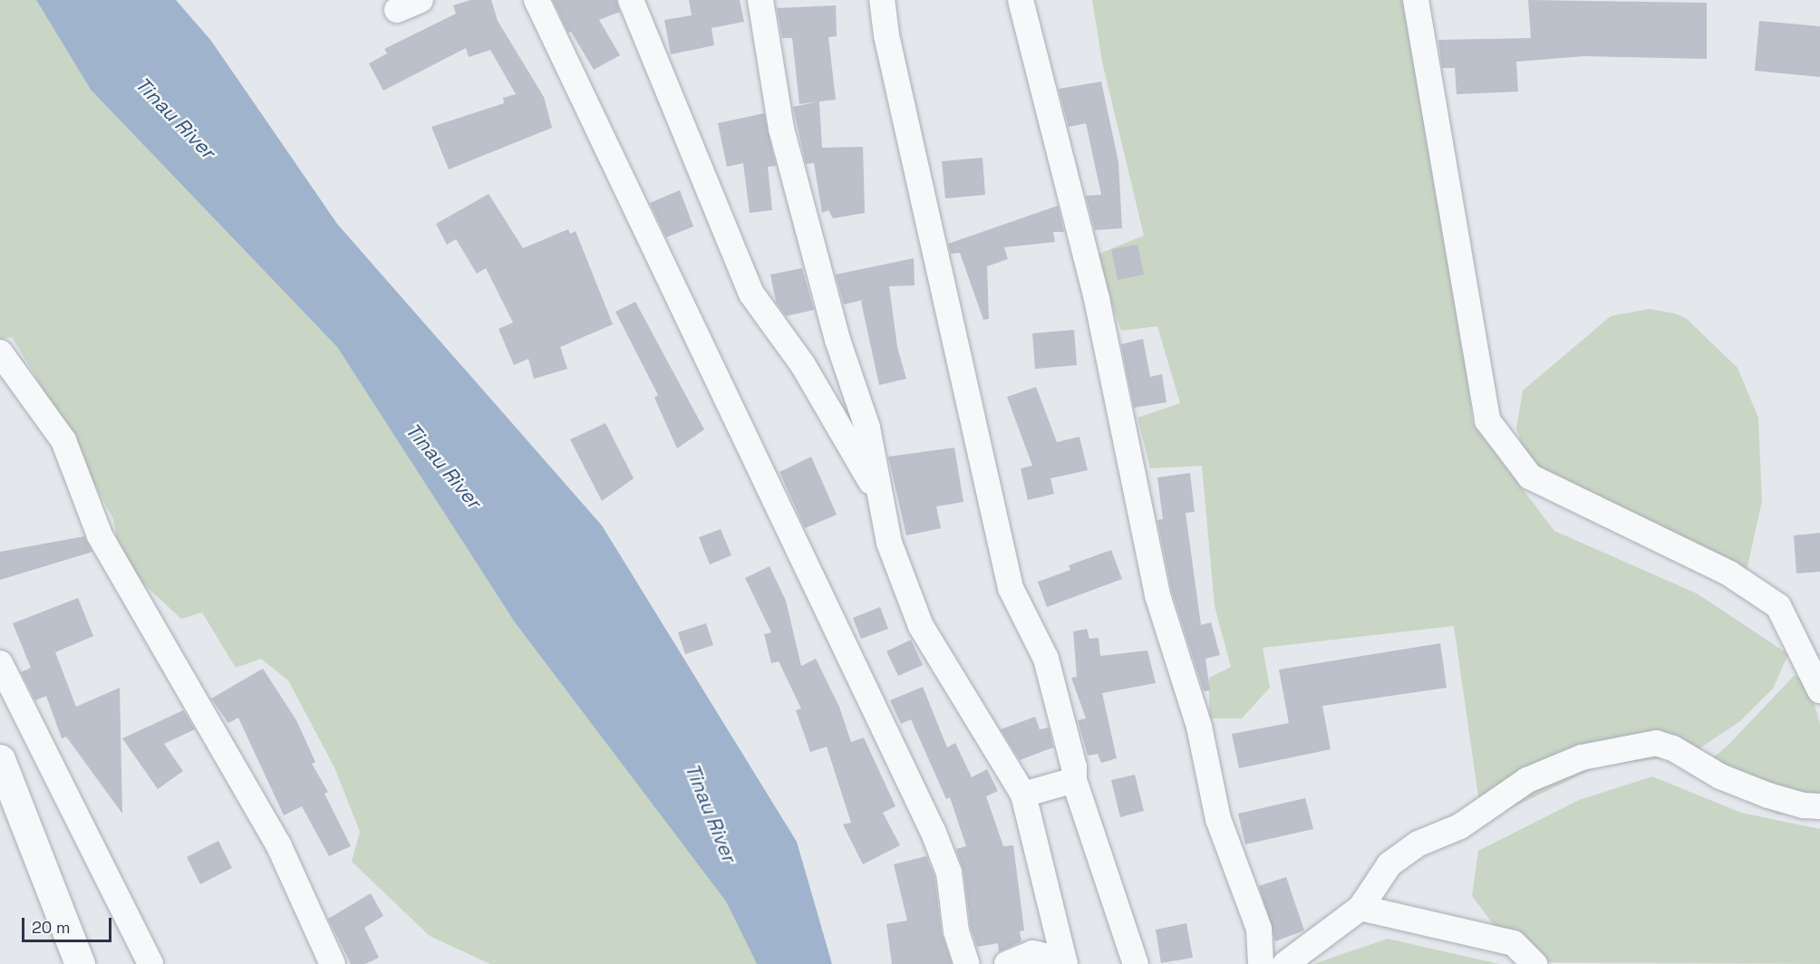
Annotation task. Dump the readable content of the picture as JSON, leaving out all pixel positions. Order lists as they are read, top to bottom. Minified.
{"water":["Tinau River"],"scale_bar":"20 m"}
